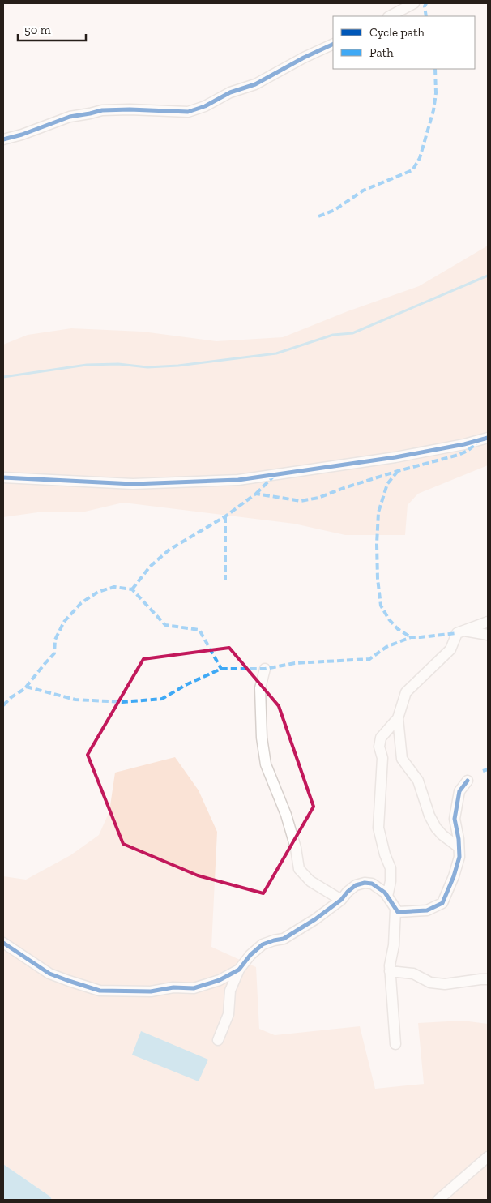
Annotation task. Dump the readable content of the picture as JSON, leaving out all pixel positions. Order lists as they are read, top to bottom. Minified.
{"legend":["Cycle path","Path"],"scale_bar":"50 m"}
